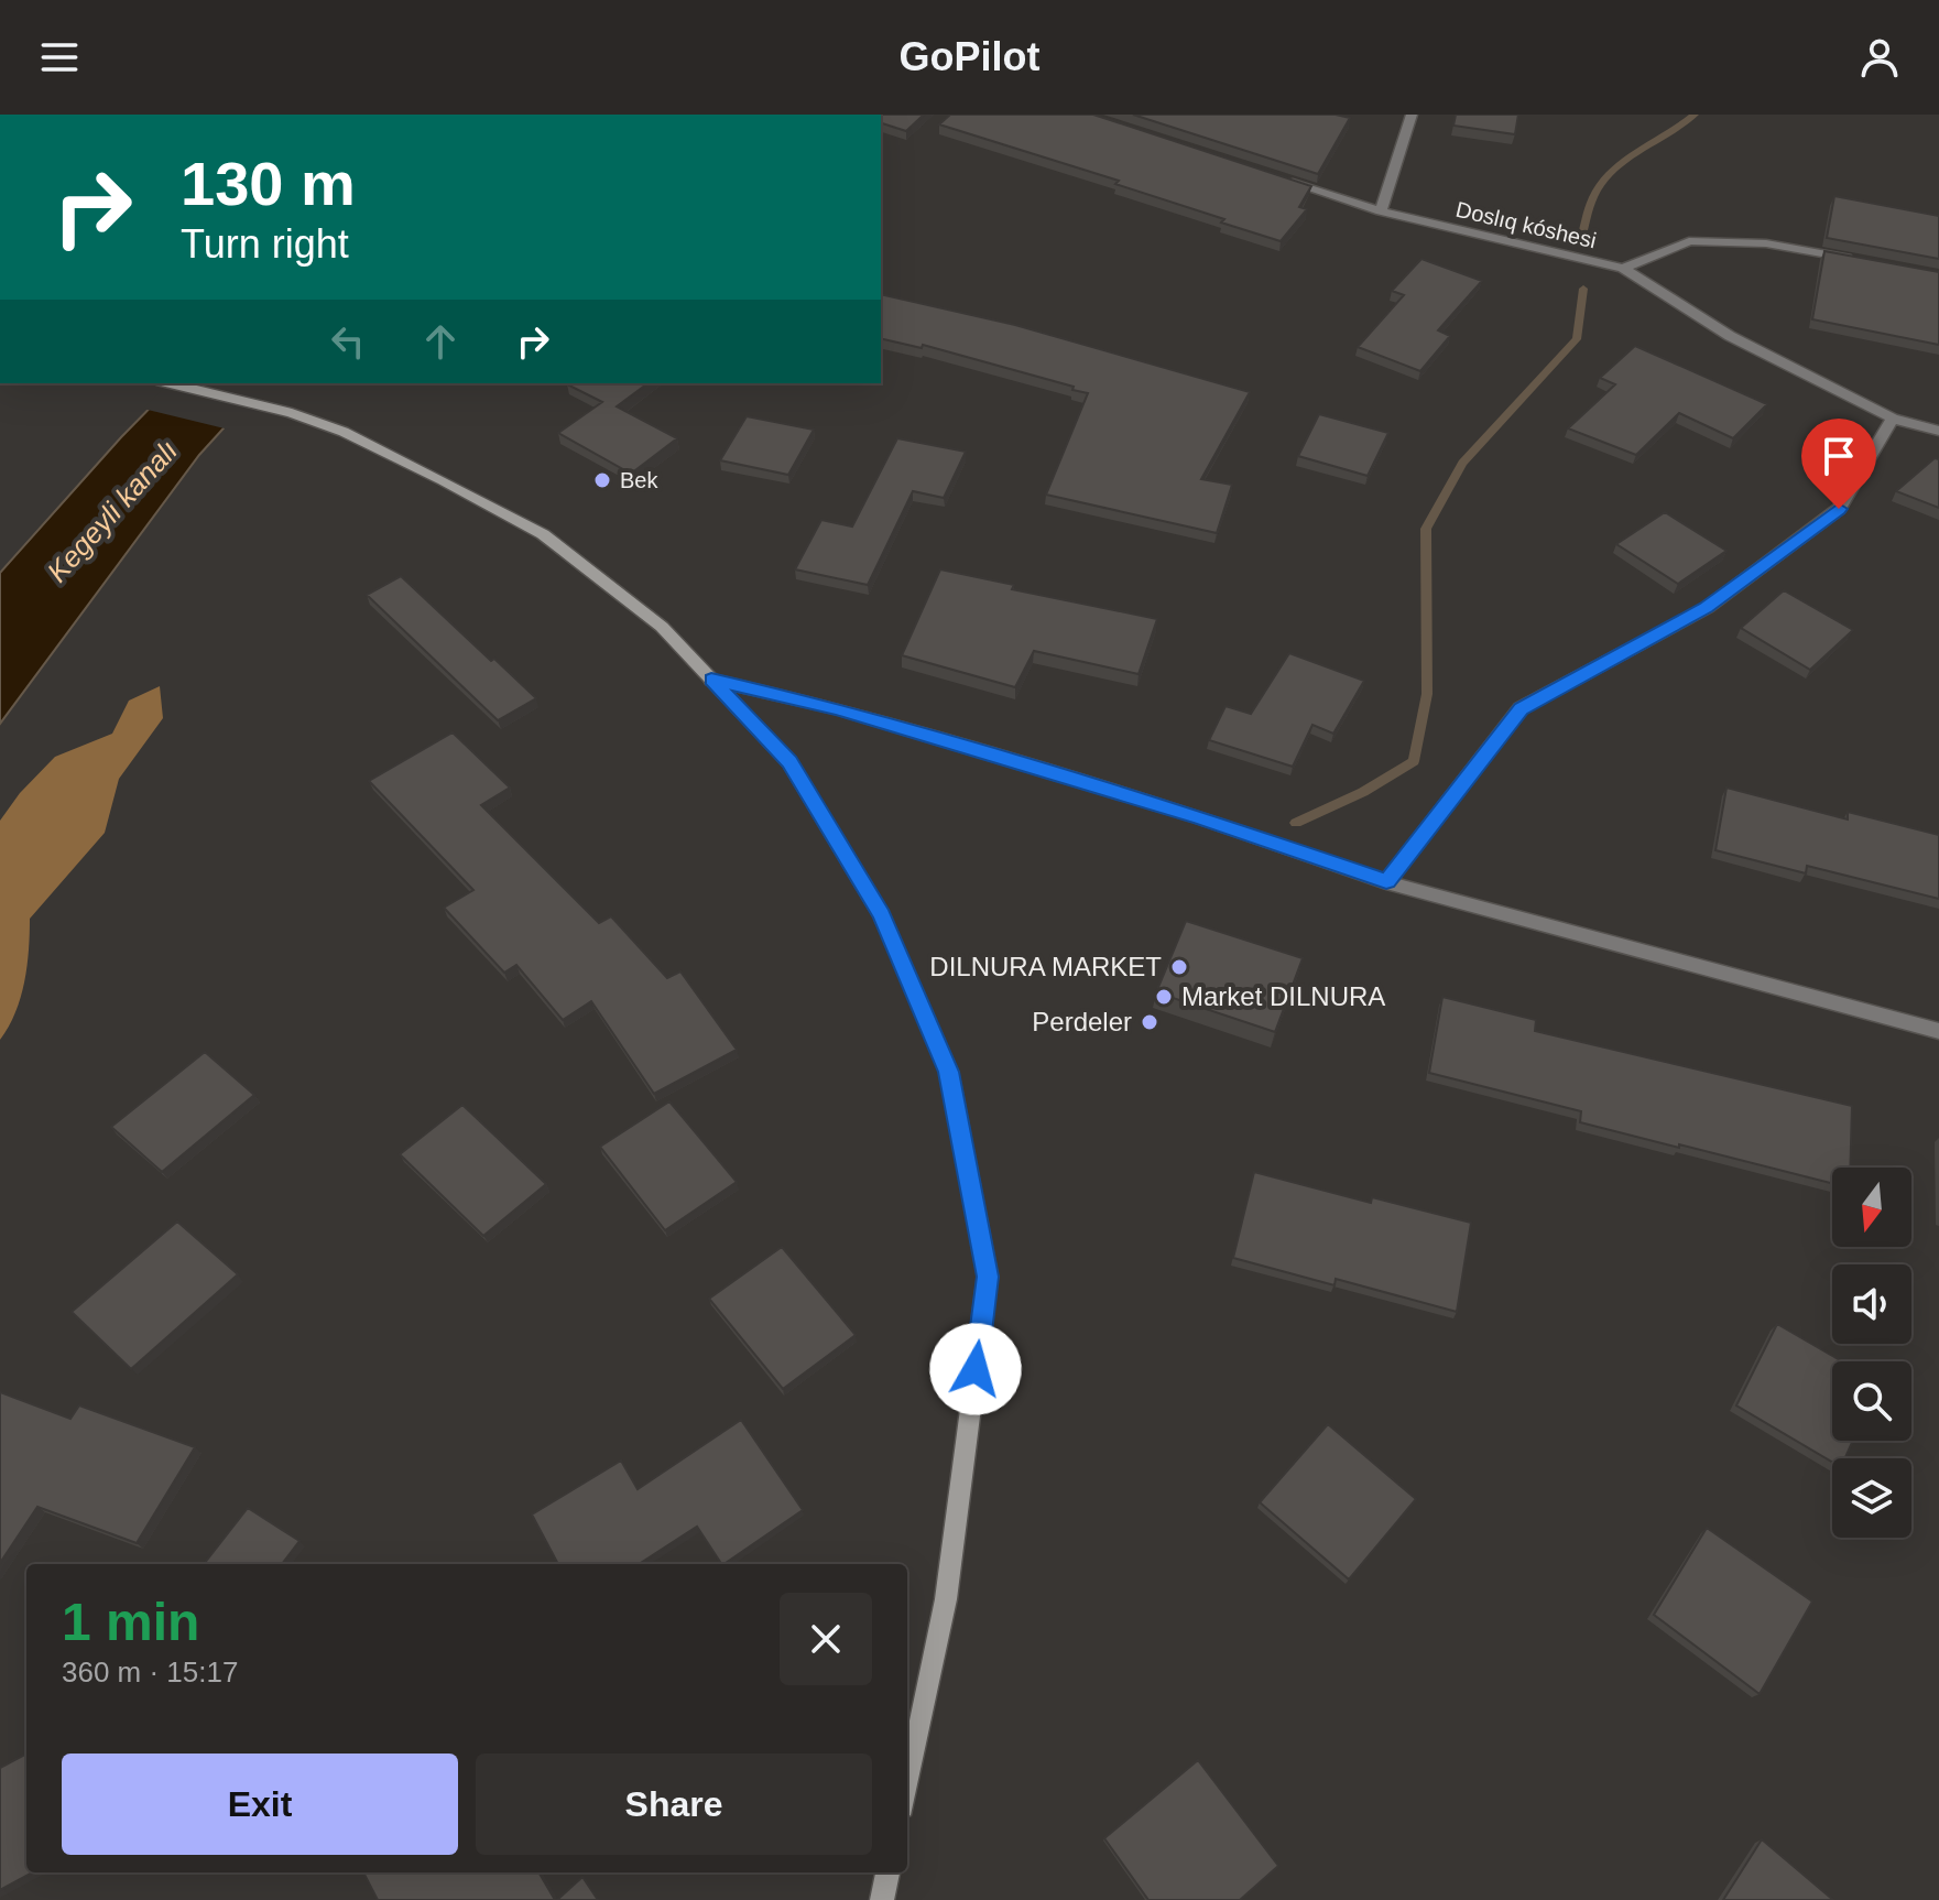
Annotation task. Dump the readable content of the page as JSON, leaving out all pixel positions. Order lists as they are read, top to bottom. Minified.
{"streets":{"street":["Doslıq kóshesi"]},"water":["Kegeyli kanalı"],"places":["Bek","DILNURA MARKET","Market DILNURA","Perdeler"],"north":"bottom","page":{"header":"GoPilot","turn":["130 m","Turn right"],"heading":["1 min","360 m · 15:17"],"buttons":["Exit","Share"]}}
